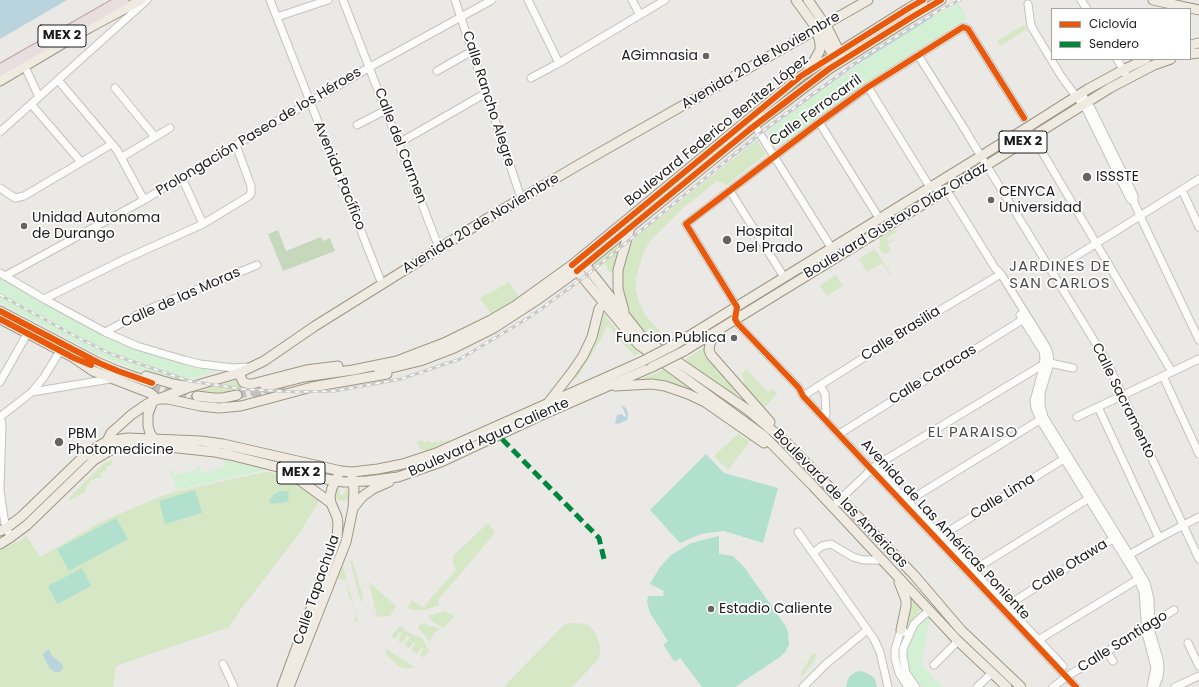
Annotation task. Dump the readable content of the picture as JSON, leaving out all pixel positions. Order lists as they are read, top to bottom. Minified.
{"streets":{"highway":["MEX 2"],"main road":["Avenida 20 de Noviembre","Boulevard Federico Benítez López","Boulevard Gustavo Díaz Ordaz","Boulevard Agua Caliente","Boulevard de las Américas","Calle Tapachula"],"street":["Calle Rancho Alegre","Calle Ferrocarril","Prolongación Paseo de los Héroes","Calle del Carmen","Avenida Pacífico","Calle de las Moras","Calle Brasilia","Calle Caracas","Calle Sacramento","Calle Lima","Avenida de Las Américas Poniente","Calle Otawa","Calle Santiago"]},"crossings":[["Avenida 20 de Noviembre","Calle Rancho Alegre"],["Avenida 20 de Noviembre","Calle del Carmen"],["Avenida 20 de Noviembre","Avenida Pacífico"],["Avenida 20 de Noviembre","Boulevard Agua Caliente"],["Calle Rancho Alegre","Prolongación Paseo de los Héroes"],["Calle Ferrocarril","Boulevard Gustavo Díaz Ordaz"],["Calle Ferrocarril","Calle Sacramento"],["Boulevard Federico Benítez López","Boulevard de las Américas"],["Prolongación Paseo de los Héroes","Calle del Carmen"],["Prolongación Paseo de los Héroes","Avenida Pacífico"],["Boulevard Gustavo Díaz Ordaz","Calle Sacramento"],["Boulevard Gustavo Díaz Ordaz","Boulevard Agua Caliente"],["Boulevard Gustavo Díaz Ordaz","Avenida de Las Américas Poniente"],["Calle Brasilia","Avenida de Las Américas Poniente"],["Calle Caracas","Avenida de Las Américas Poniente"],["Boulevard Agua Caliente","Calle Tapachula"],["Calle Lima","Avenida de Las Américas Poniente"],["Avenida de Las Américas Poniente","Calle Otawa"],["Avenida de Las Américas Poniente","Calle Santiago"]],"districts":["JARDINES DE SAN CARLOS","EL PARAISO"],"places":["AGimnasia","ISSSTE","CENYCA Universidad","Unidad Autonoma de Durango","Hospital Del Prado","Funcion Publica","PBM Photomedicine","Estadio Caliente"],"legend":["Ciclovía","Sendero"]}
